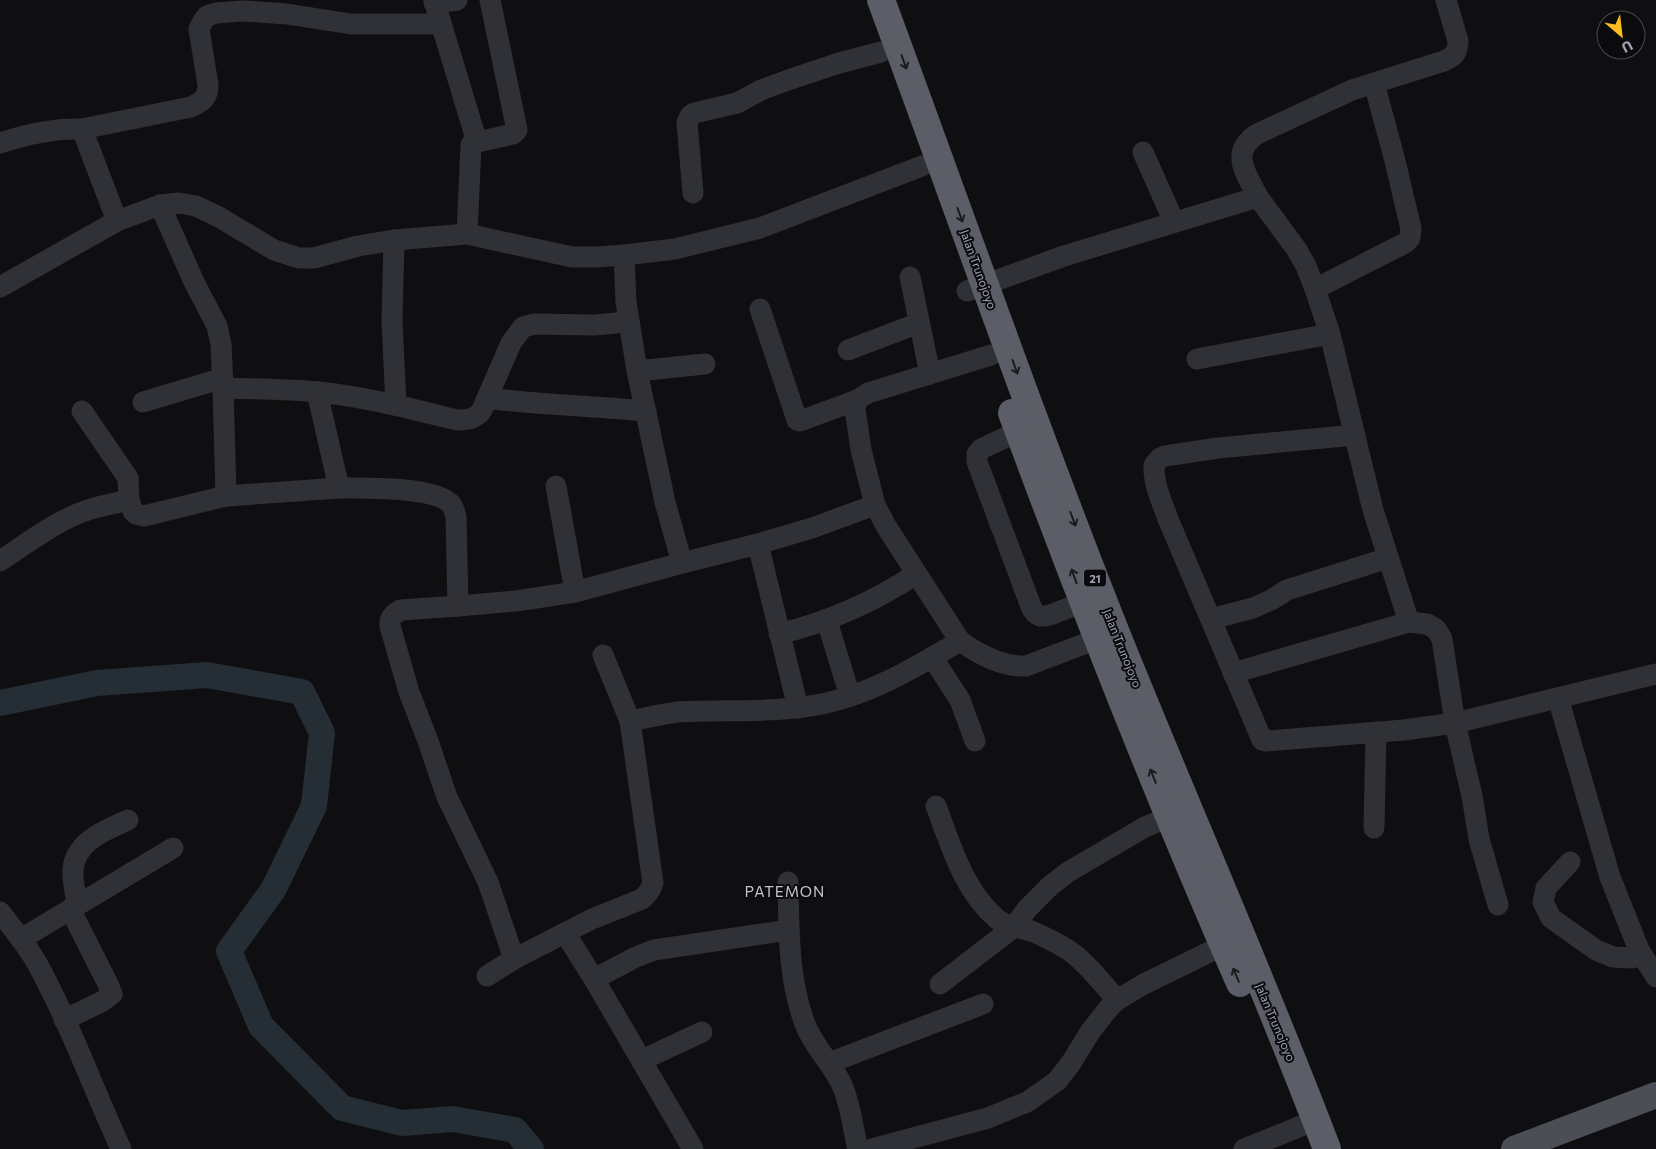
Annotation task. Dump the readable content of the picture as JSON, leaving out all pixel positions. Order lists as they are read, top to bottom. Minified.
{"streets":{"highway":["Jalan Trunojoyo","21"]},"districts":["PATEMON"],"north":"bottom right"}
